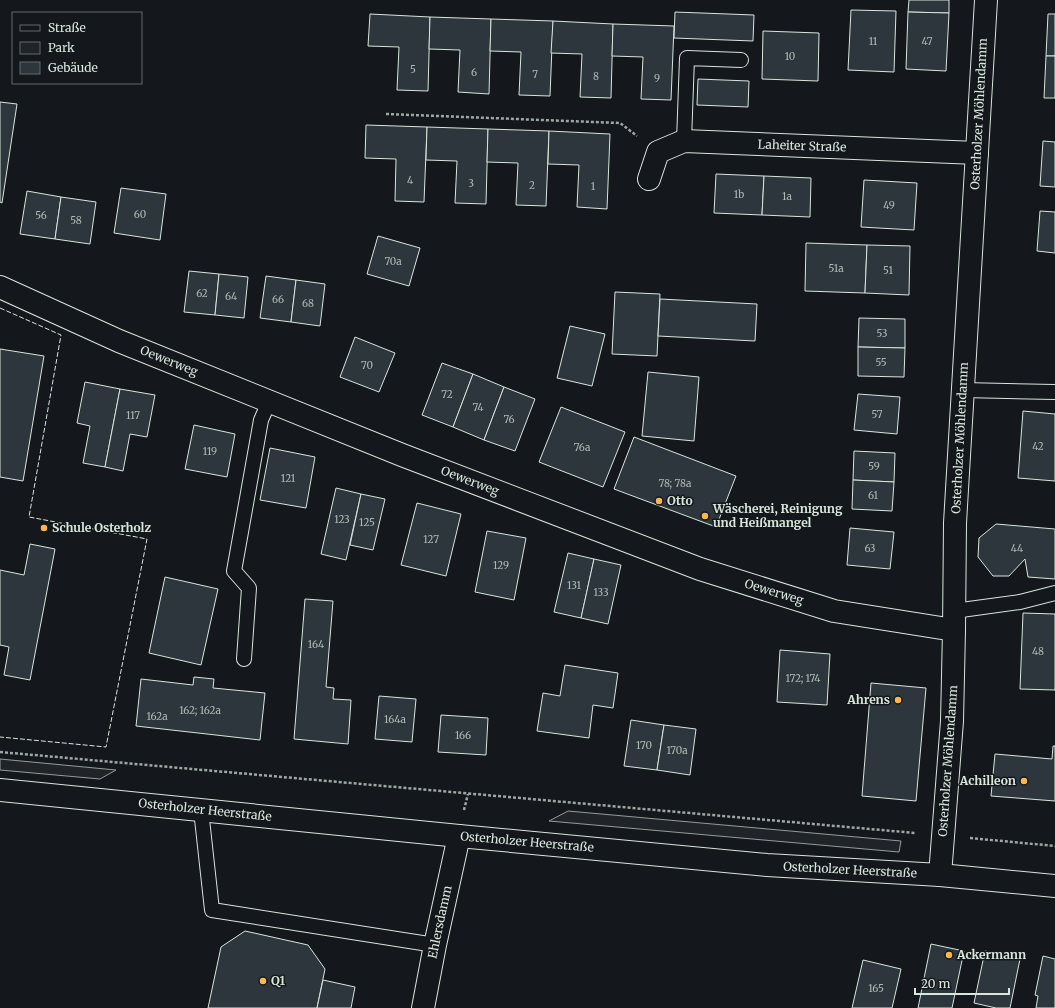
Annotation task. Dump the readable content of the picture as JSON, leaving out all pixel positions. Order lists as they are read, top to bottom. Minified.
{"streets":{"main road":["Osterholzer Möhlendamm","Laheiter Straße","Oewerweg","Osterholzer Heerstraße","Ehlersdamm"]},"crossings":[["Osterholzer Möhlendamm","Laheiter Straße"],["Osterholzer Möhlendamm","Oewerweg"],["Osterholzer Möhlendamm","Osterholzer Heerstraße"],["Osterholzer Heerstraße","Ehlersdamm"]],"places":["Otto","Wäscherei, Reinigung und Heißmangel","Schule Osterholz","Ahrens","Achilleon","Ackermann","Q1"],"house_numbers":["11","47","10","5","6","7","8","9","4","3","2","1","1b","1a","49","60","56","58","70a","51a","51","62","64","66","68","53","55","70","72","74","57","117","76","42","76a","119","59","121","78; 78a","61","123","125","127","63","44","129","131","133","164","48","172; 174","162; 162a","162a","164a","166","170","170a","165"],"legend":["Straße","Park","Gebäude"],"scale_bar":"20 m"}
